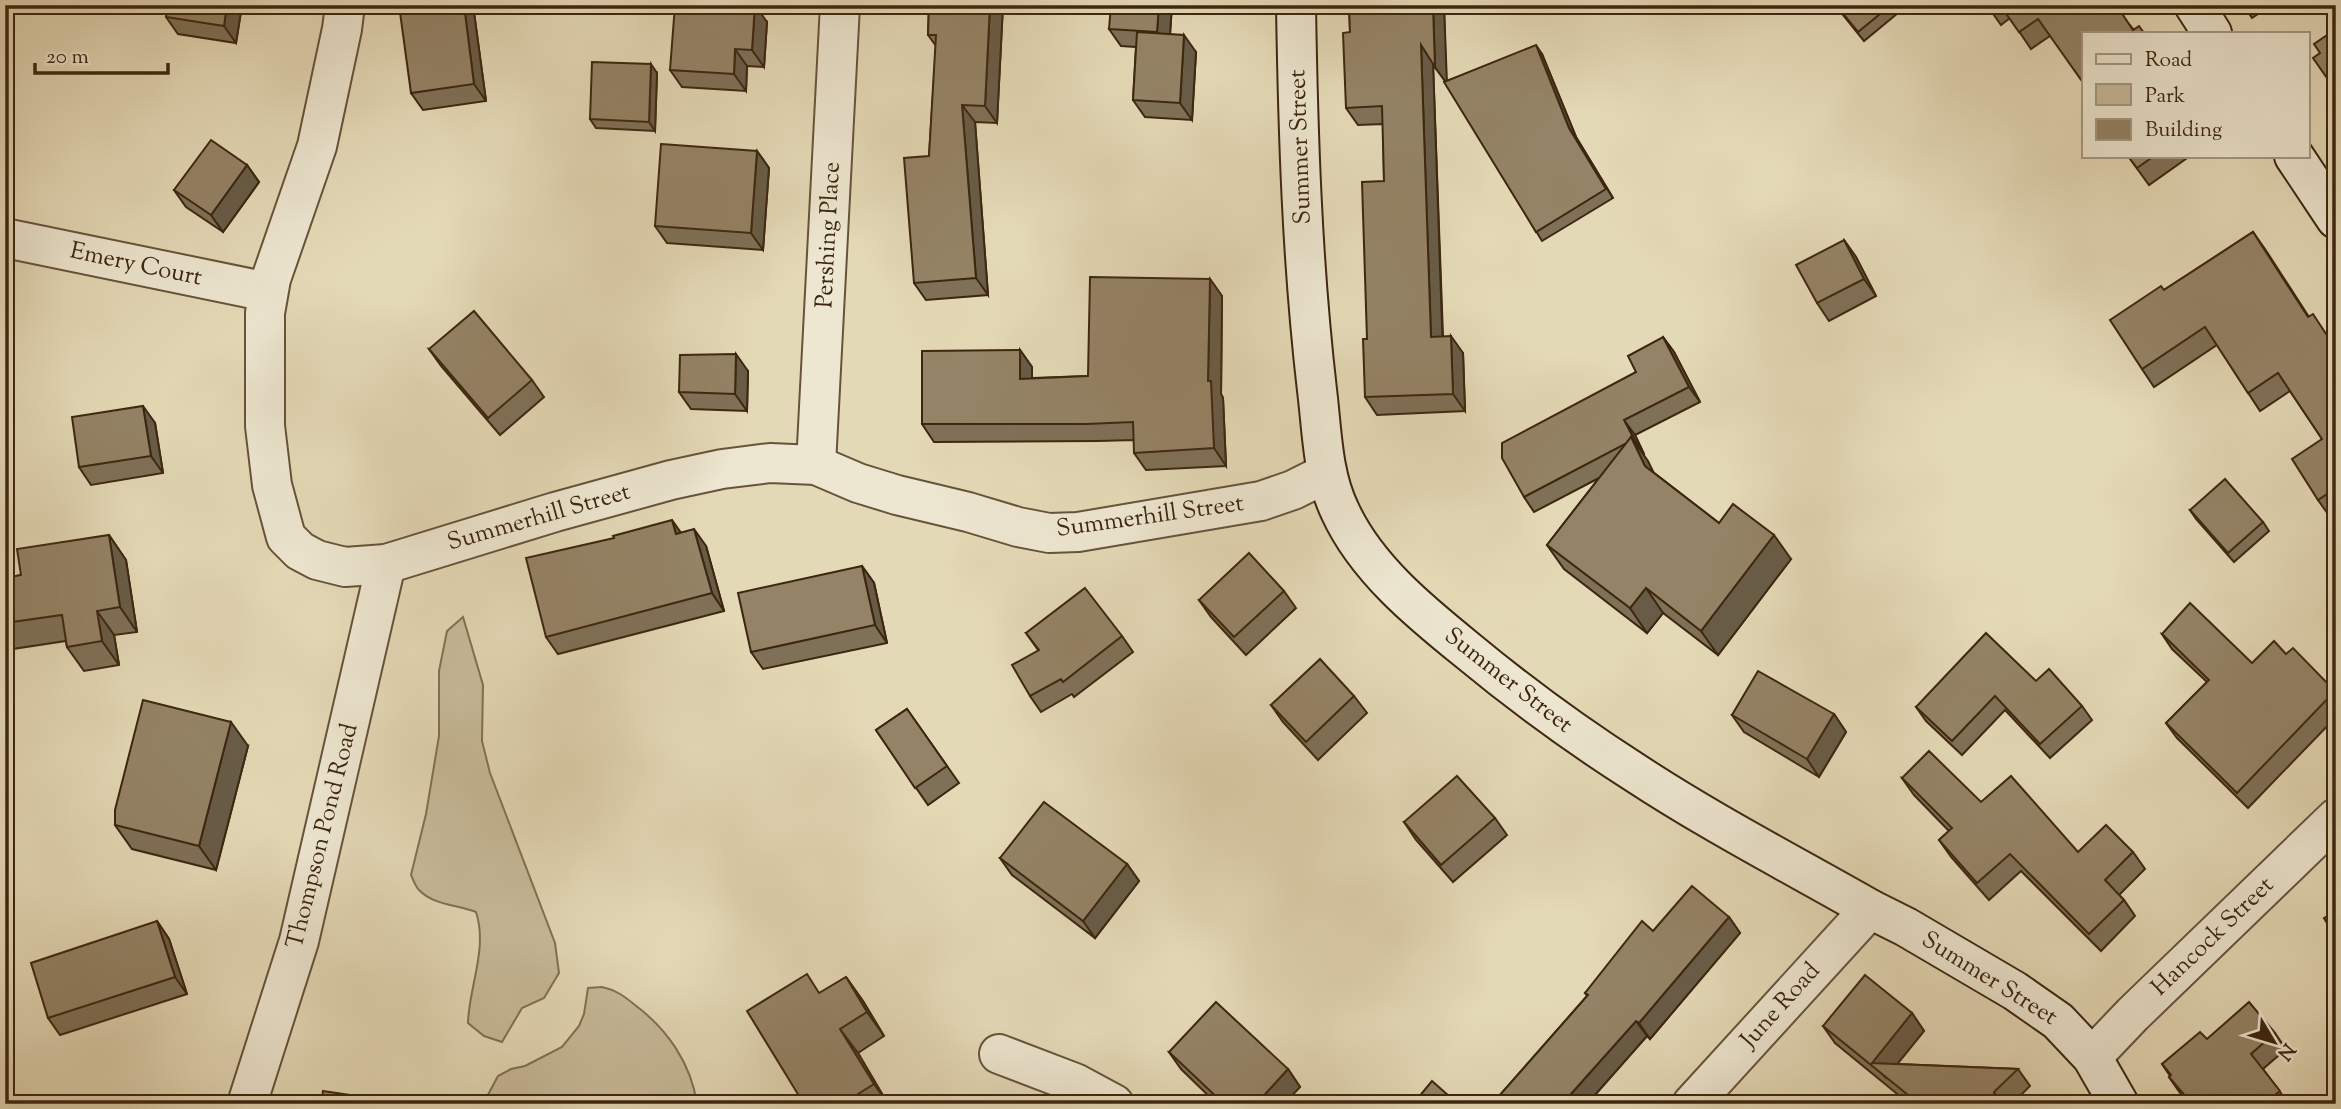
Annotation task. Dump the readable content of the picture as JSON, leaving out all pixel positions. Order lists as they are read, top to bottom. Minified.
{"streets":{"street":["Summer Street","Pershing Place","Emery Court","Summerhill Street","Thompson Pond Road","Hancock Street","June Road"]},"crossings":[["Summer Street","Summerhill Street"],["Summer Street","Hancock Street"],["Summer Street","June Road"],["Pershing Place","Summerhill Street"],["Emery Court","Summerhill Street"],["Summerhill Street","Thompson Pond Road"]],"legend":["Road","Park","Building"],"scale_bar":"20 m","north":"bottom right"}
